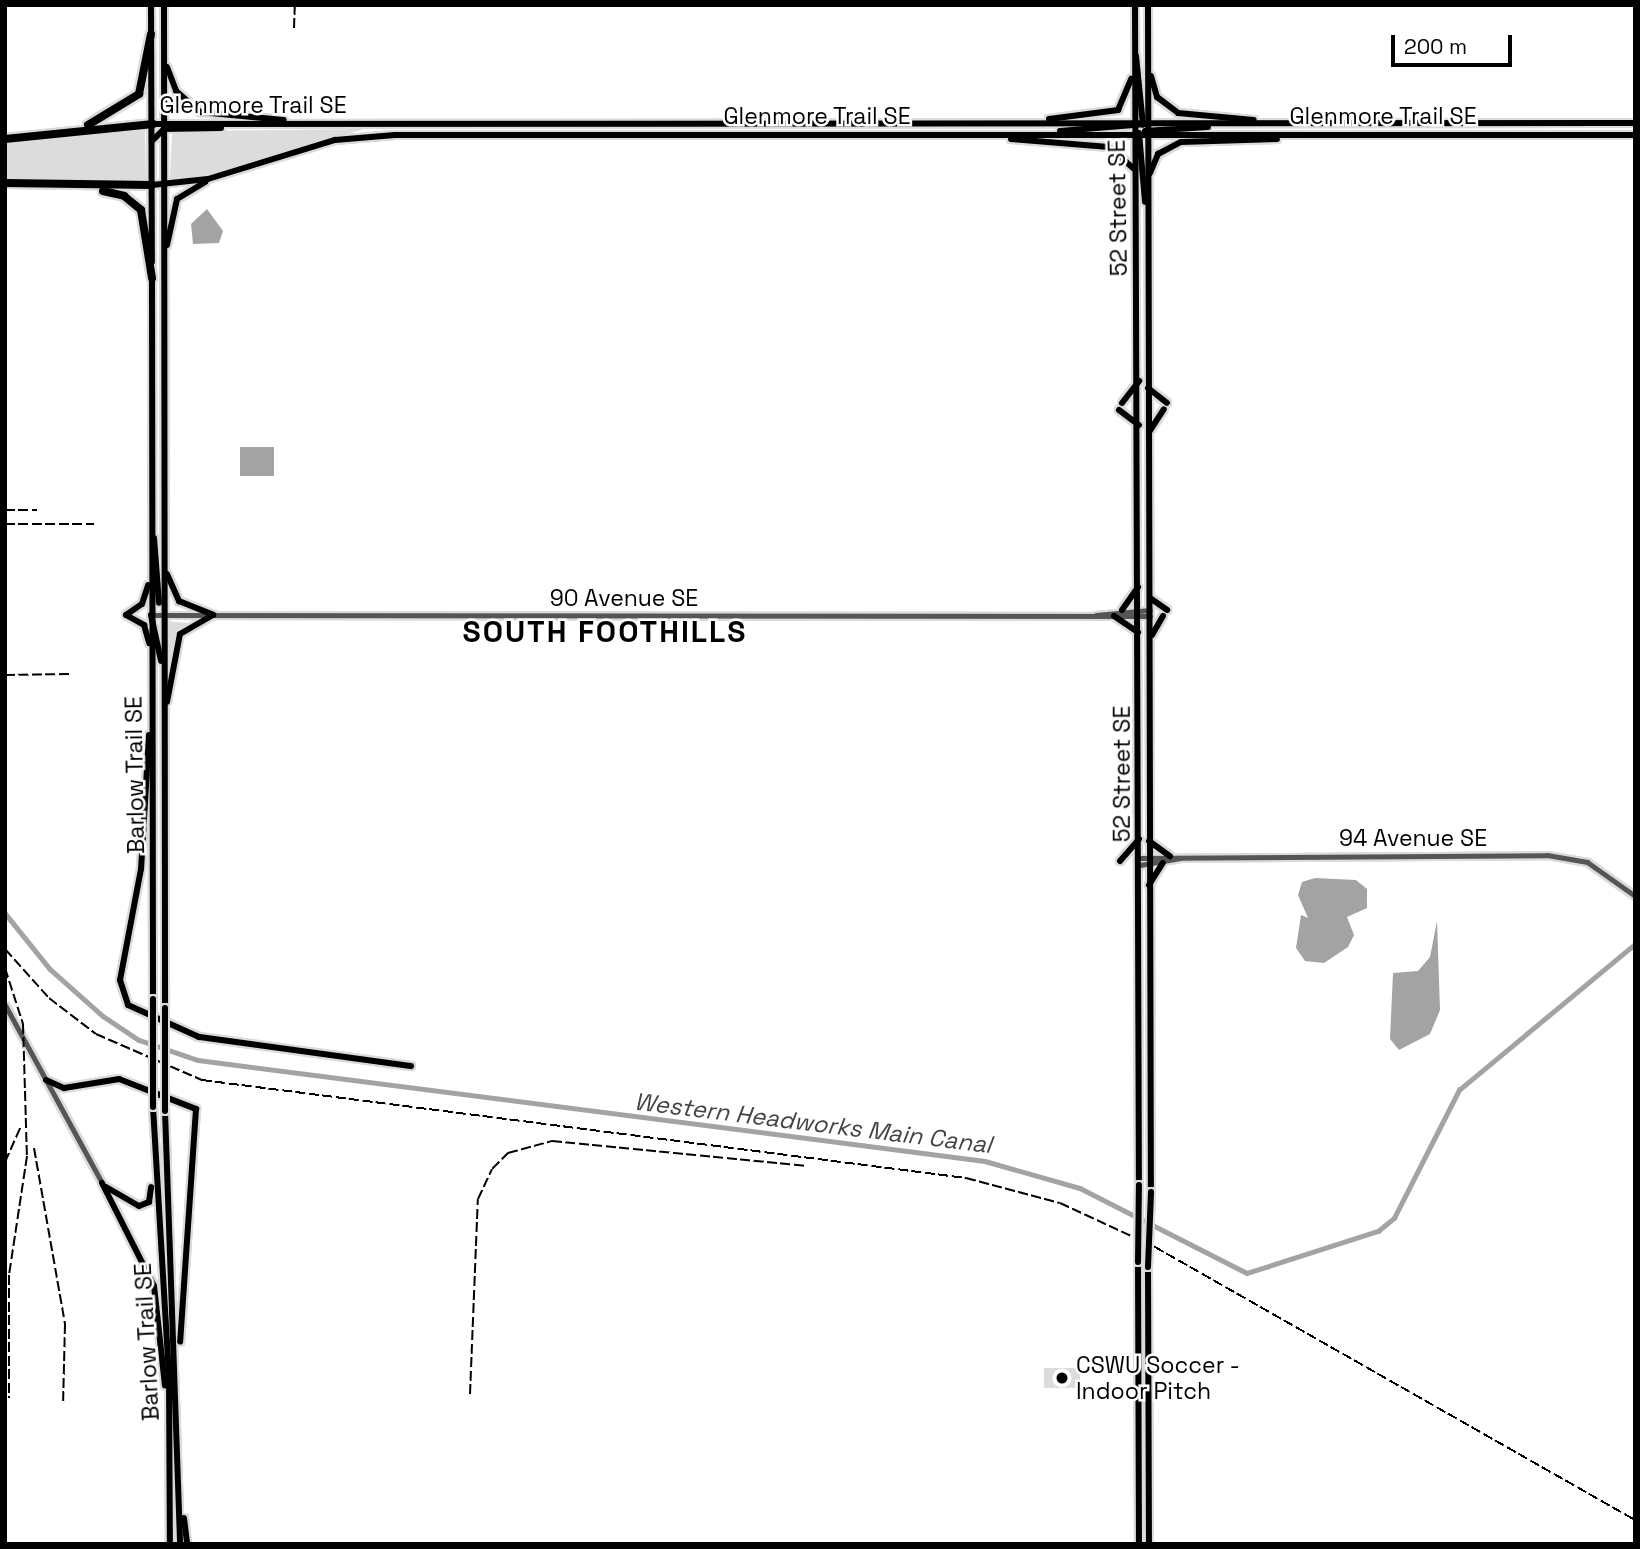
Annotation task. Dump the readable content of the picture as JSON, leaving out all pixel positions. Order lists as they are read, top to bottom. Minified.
{"streets":{"highway":["Glenmore Trail SE"],"main road":["52 Street SE","Barlow Trail SE"],"street":["90 Avenue SE","94 Avenue SE"]},"crossings":[["Glenmore Trail SE","52 Street SE"],["Glenmore Trail SE","Barlow Trail SE"],["52 Street SE","90 Avenue SE"],["52 Street SE","94 Avenue SE"],["90 Avenue SE","Barlow Trail SE"]],"districts":["SOUTH FOOTHILLS"],"water":["Western Headworks Main Canal"],"places":["CSWU Soccer - Indoor Pitch"],"scale_bar":"200 m"}
